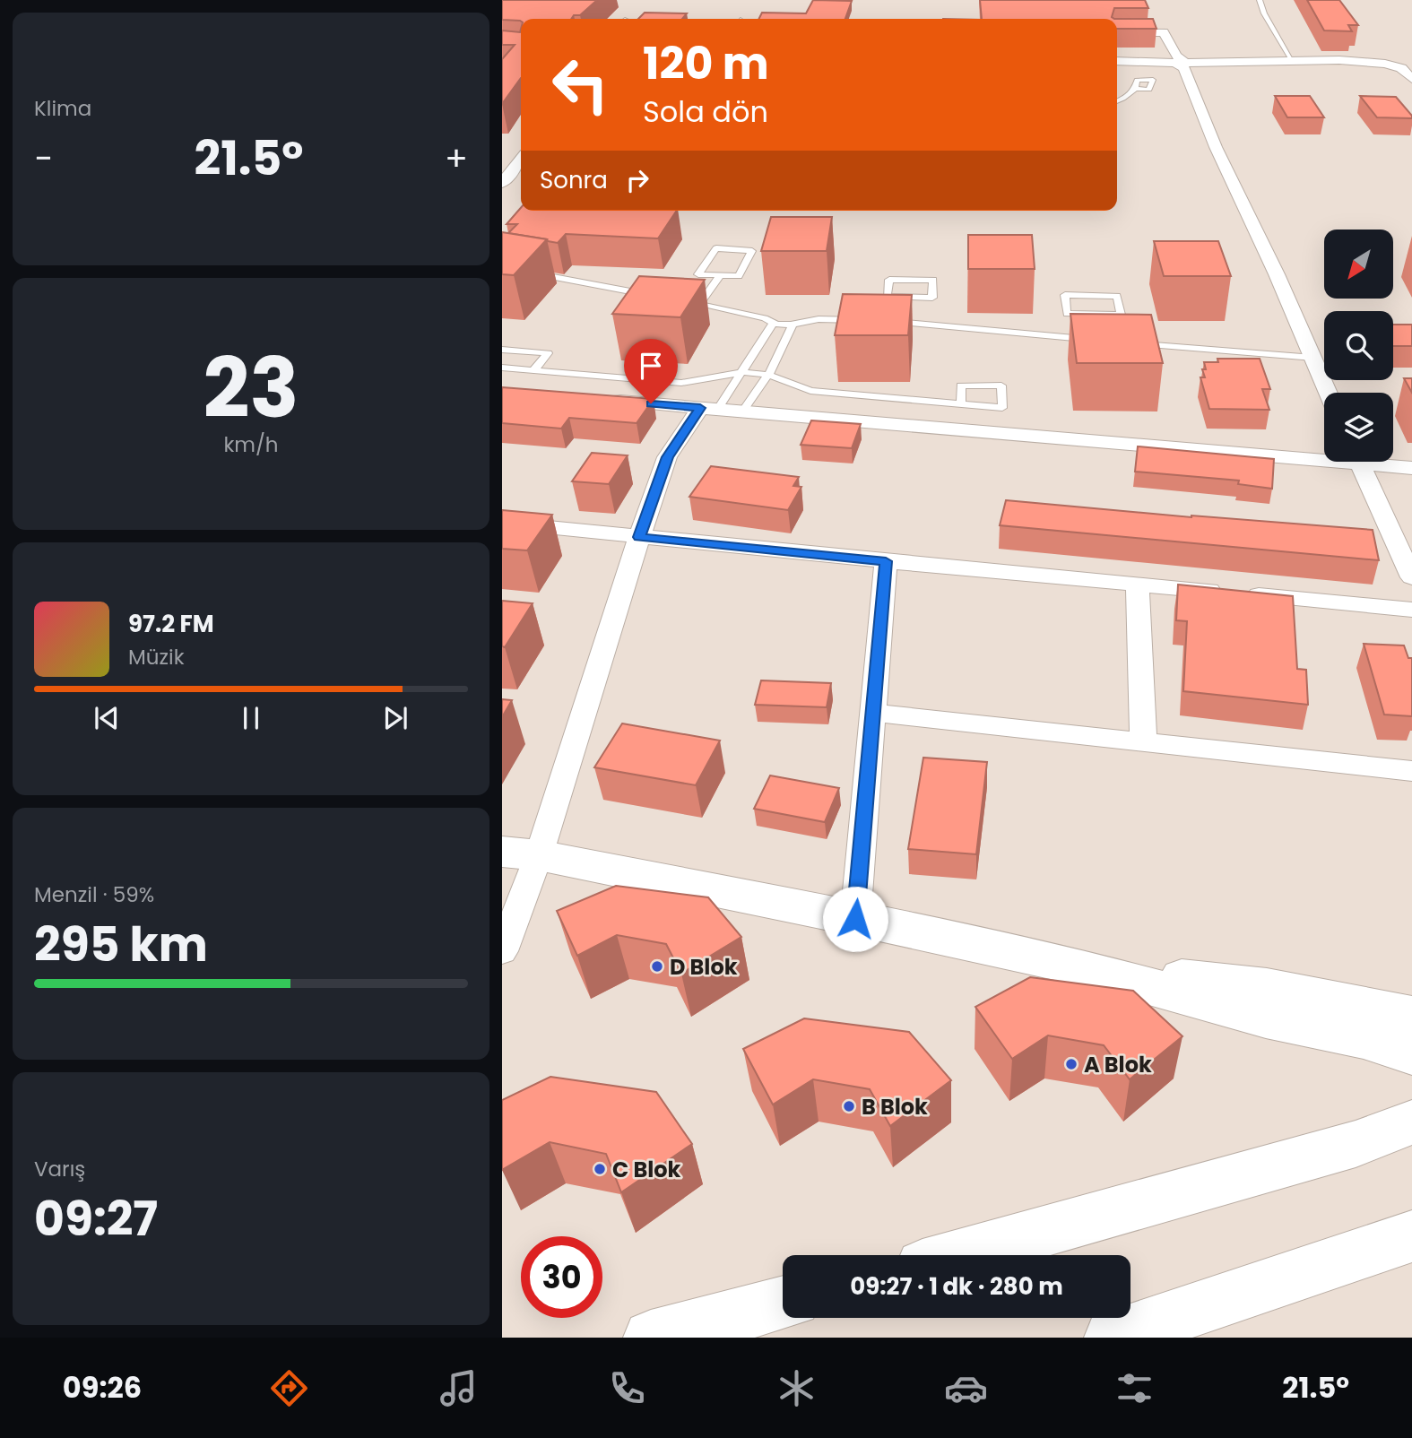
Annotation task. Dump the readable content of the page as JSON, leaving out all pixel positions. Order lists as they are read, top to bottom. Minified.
{"places":["D Blok","A Blok","B Blok","C Blok"],"north":"bottom left","page":{"tile":["Klima",["23","km/h"],["Menzil · 59%","295 km"],["Varış","09:27"]],"turn":["120 m","Sola dön"],"heat":["−","21.5°","+"],"then":"Sonra","song":["97.2 FM","Müzik"],"limit":"30","trip":"09:27 · 1 dk · 280 m","tabs":["09:26","21.5°"]}}
